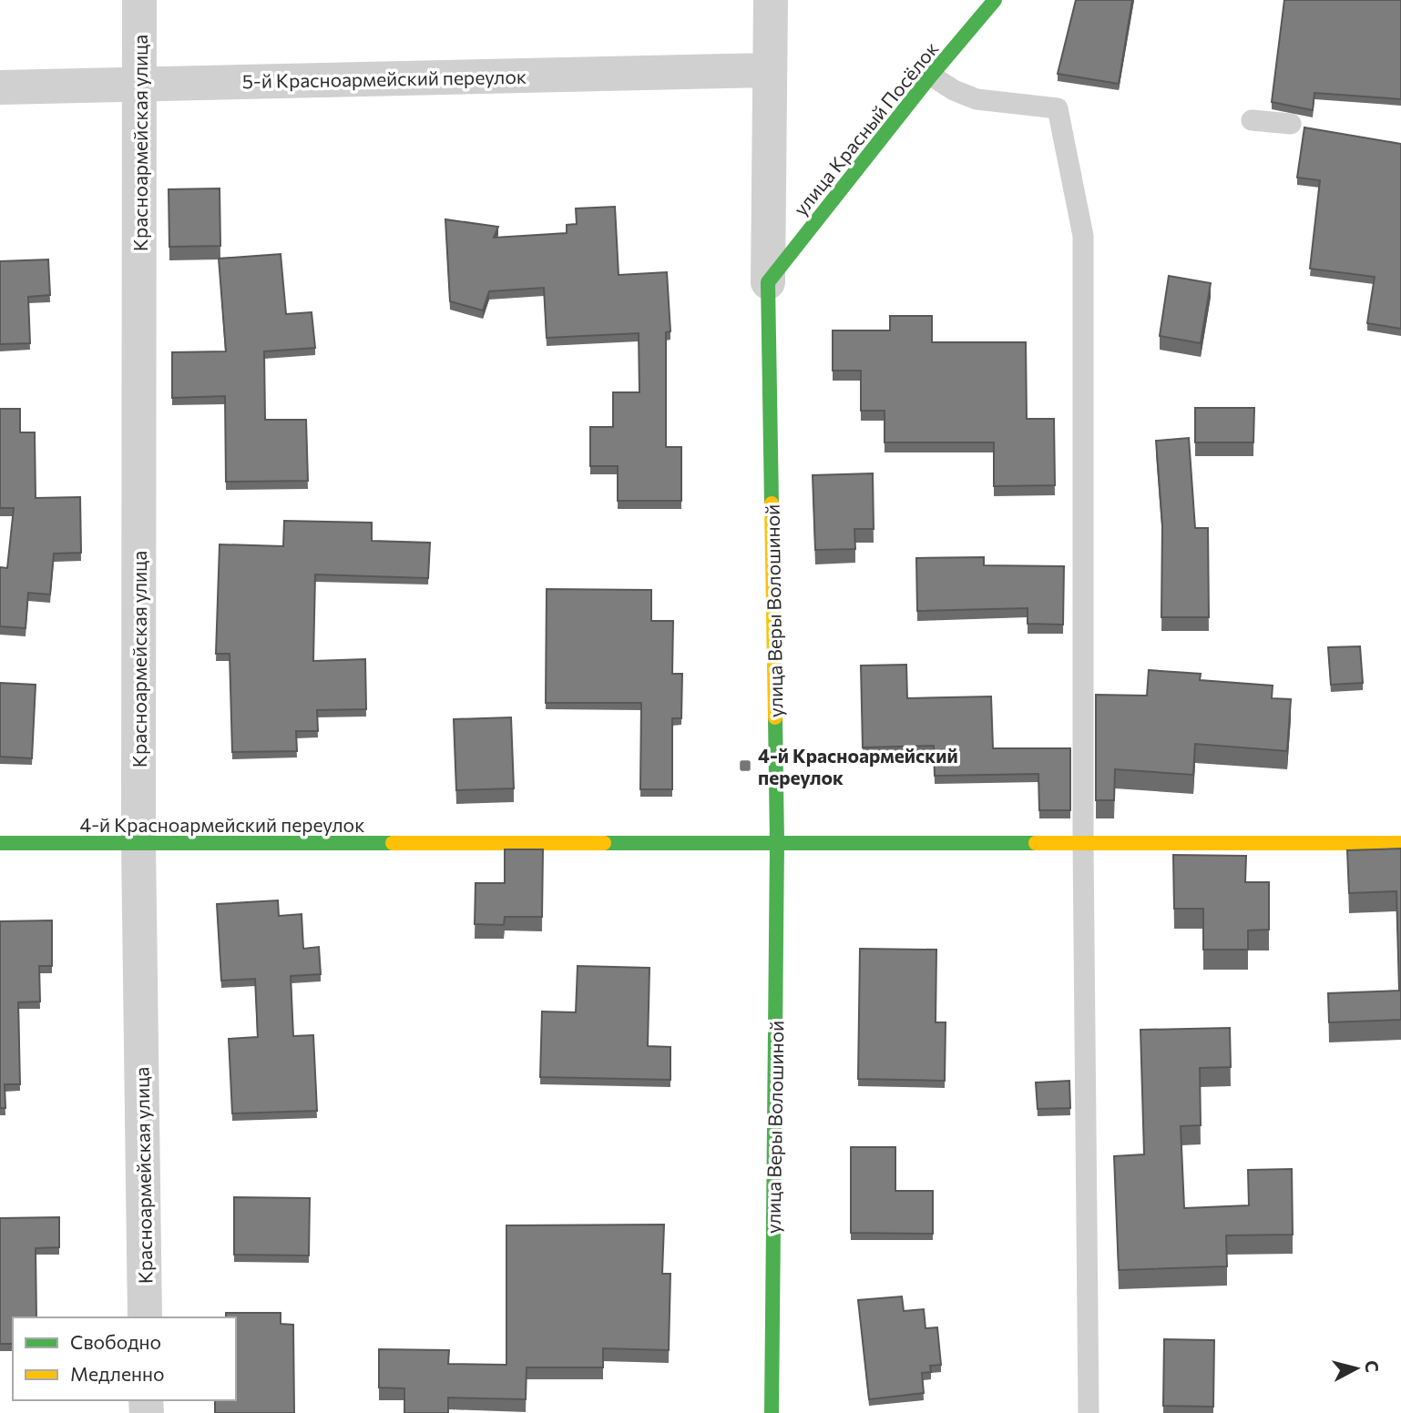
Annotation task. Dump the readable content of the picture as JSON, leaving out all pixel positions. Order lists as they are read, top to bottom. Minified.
{"streets":{"street":["5-й Красноармейский переулок","улица Красный Посёлок","Красноармейская улица","улица Веры Волошиной","4-й Красноармейский переулок"]},"crossings":[["5-й Красноармейский переулок","Красноармейская улица"],["5-й Красноармейский переулок","улица Веры Волошиной"],["улица Красный Посёлок","улица Веры Волошиной"],["Красноармейская улица","4-й Красноармейский переулок"],["улица Веры Волошиной","4-й Красноармейский переулок"]],"places":{"transit":["4-й Красноармейский переулок"]},"legend":["Свободно","Медленно"],"north":"right"}
